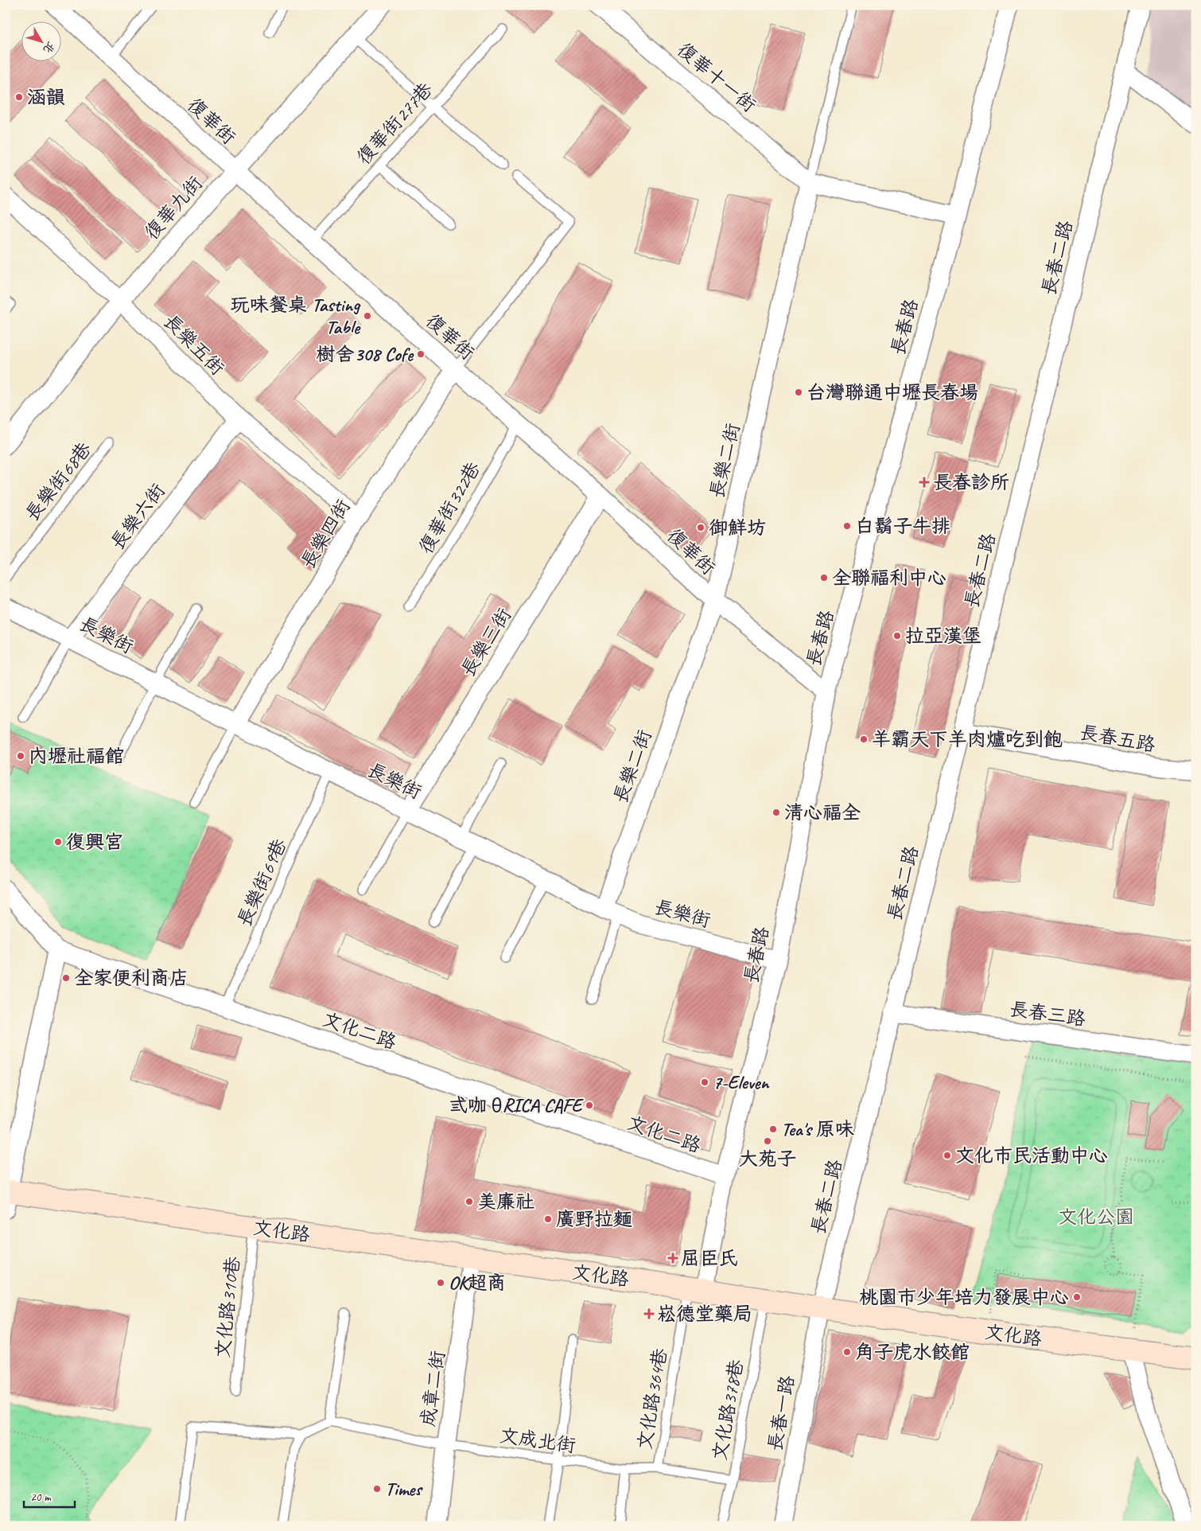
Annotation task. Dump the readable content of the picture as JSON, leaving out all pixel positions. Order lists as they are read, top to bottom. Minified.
{"streets":{"street":["復華十一街","復華街","復華九街","長春二路","長春路","長樂五街","長樂二街","長樂六街","長樂四街","長樂街","長樂三街","長春五路","長春三路","文化二路","文化路","成章二街","長春一路"],"lane":["復華街277巷","長樂街68巷","復華街322巷","長樂街69巷","文化路310巷","文化路364巷","文化路378巷","文成北街"]},"crossings":[["復華十一街","長樂二街"],["復華街","復華街277巷"],["復華街","復華九街"],["復華街","長春路"],["復華街","長樂二街"],["復華街","復華街322巷"],["復華街","長樂四街"],["復華街","長樂三街"],["復華九街","長樂五街"],["長春二路","長春五路"],["長春二路","長春三路"],["長春二路","文化路"],["長春二路","長春一路"],["長春路","長樂街"],["長春路","文化二路"],["長春路","文化路"],["長春路","文化路364巷"],["長樂五街","長樂六街"],["長樂五街","長樂四街"],["長樂二街","長樂街"],["長樂六街","長樂街"],["長樂四街","長樂街"],["長樂街","長樂三街"],["長樂街","長樂街69巷"],["長樂街69巷","文化二路"],["文化路","文化路310巷"],["文化路","成章二街"],["文化路","文化路364巷"],["文化路","文化路378巷"],["文化路","長春一路"],["成章二街","文成北街"],["文化路364巷","文成北街"],["文化路378巷","文成北街"]],"parks":["文化公園"],"places":{"other":["涵韻","玩味餐桌 Tasting Table","樹舍308 Cofe","台灣聯通中壢長春場","白鬍子牛排","御鮮坊","全聯福利中心","拉亞漢堡","羊霸天下羊肉爐吃到飽","內壢社福館","清心福全","復興宮","全家便利商店","7-Eleven","弎咖 θRICA CAFE","Tea's 原味","大苑子","文化市民活動中心","美廉社","廣野拉麵","OK超商","桃園市少年培力發展中心","角子虎水餃館","Times"],"health":["長春診所","屈臣氏","崧德堂藥局"]},"scale_bar":"20 m","north":"bottom right"}
